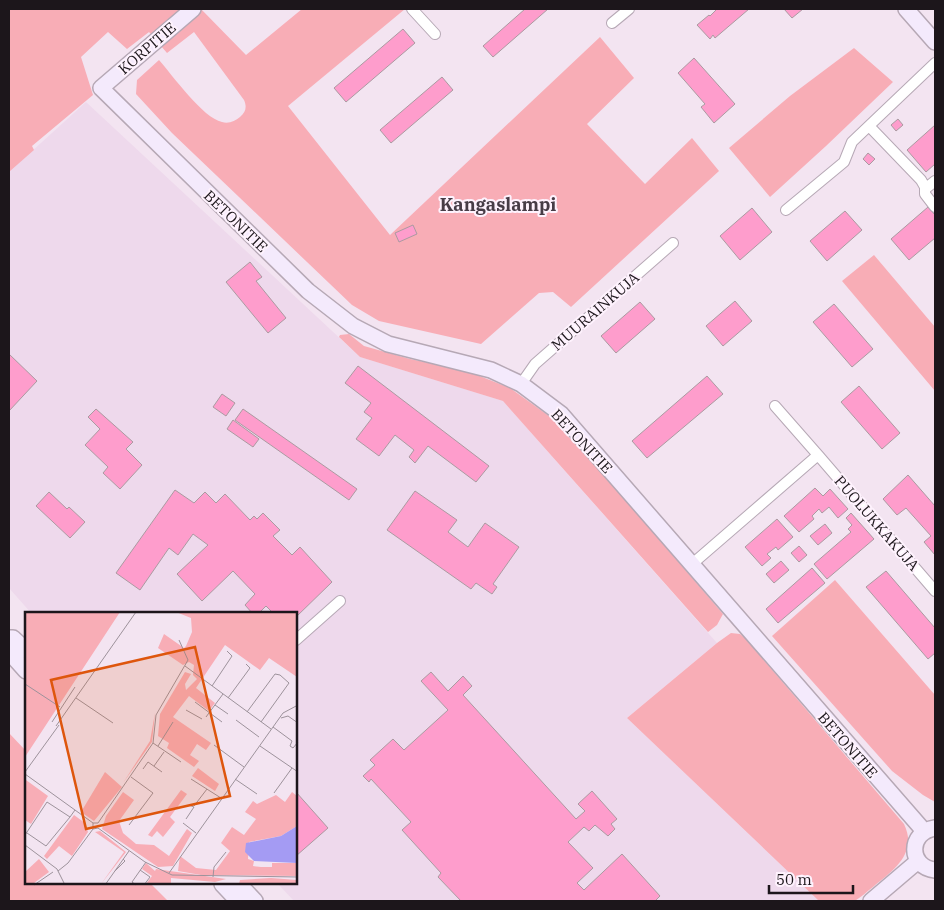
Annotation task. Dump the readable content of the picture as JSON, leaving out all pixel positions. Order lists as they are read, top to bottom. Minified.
{"streets":{"street":["KORPITIE","BETONITIE","MUURAINKUJA","PUOLUKKAKUJA"]},"crossings":[["KORPITIE","BETONITIE"],["BETONITIE","MUURAINKUJA"]],"districts":["Kangaslampi"],"scale_bar":"50 m"}
